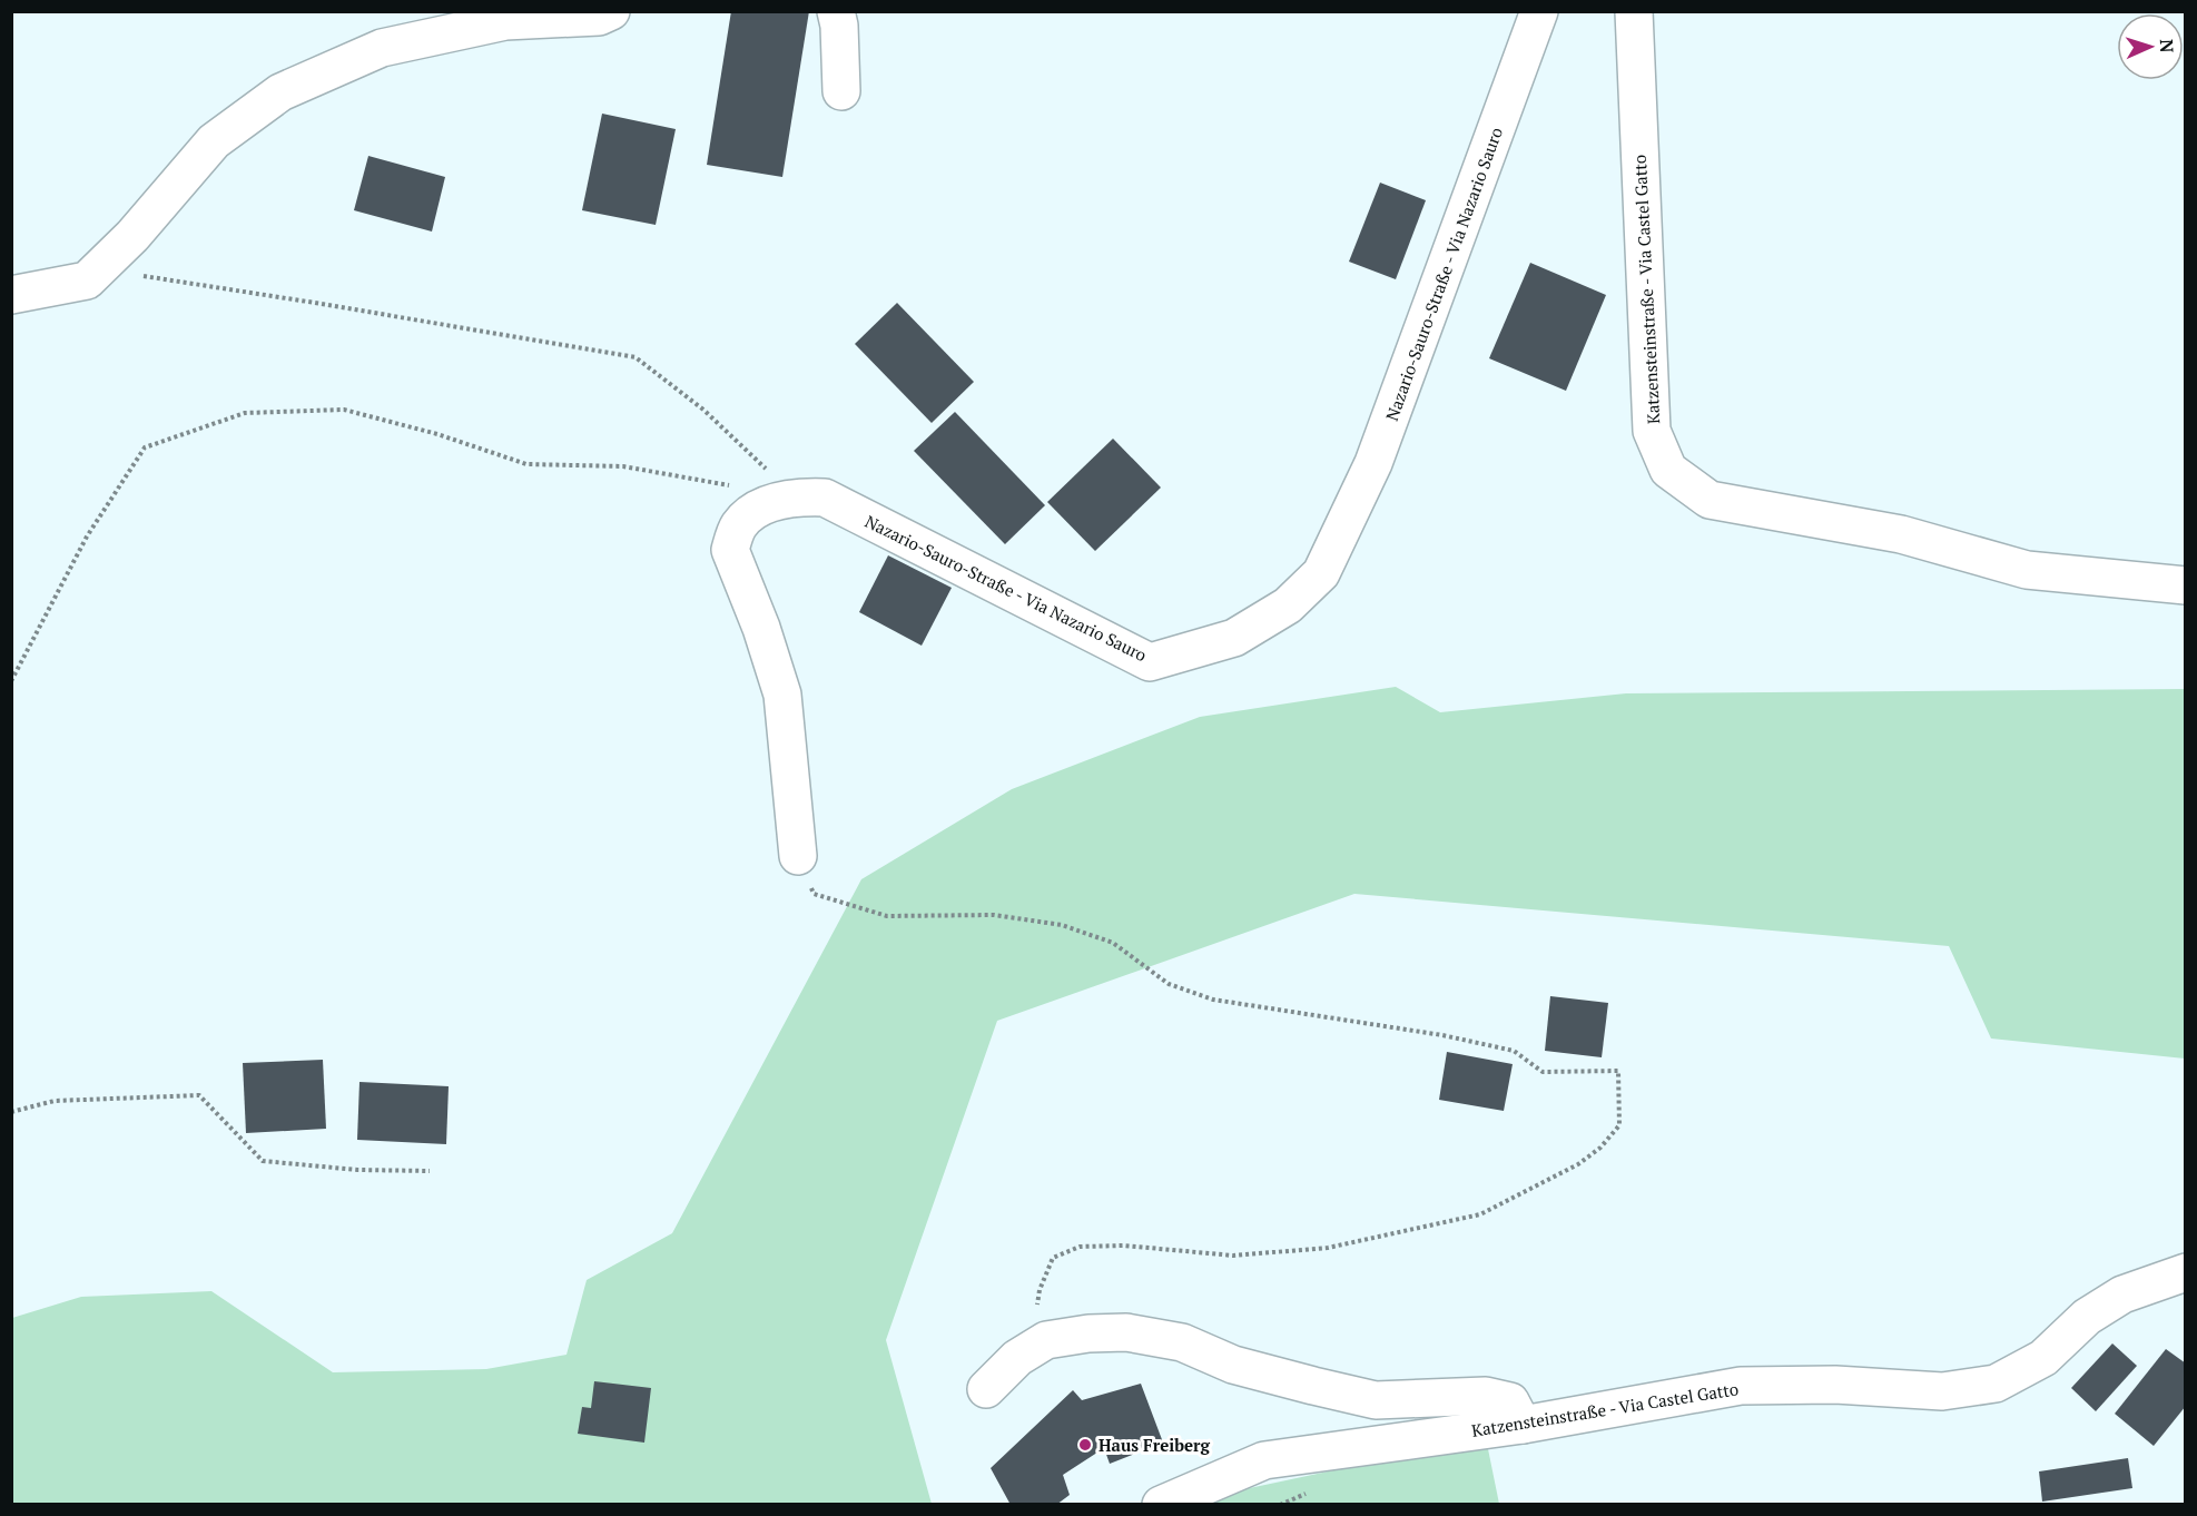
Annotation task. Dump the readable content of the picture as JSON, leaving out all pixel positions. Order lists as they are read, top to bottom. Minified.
{"streets":{"street":["Nazario-Sauro-Straße - Via Nazario Sauro","Katzensteinstraße - Via Castel Gatto"]},"places":["Haus Freiberg"],"north":"right"}
